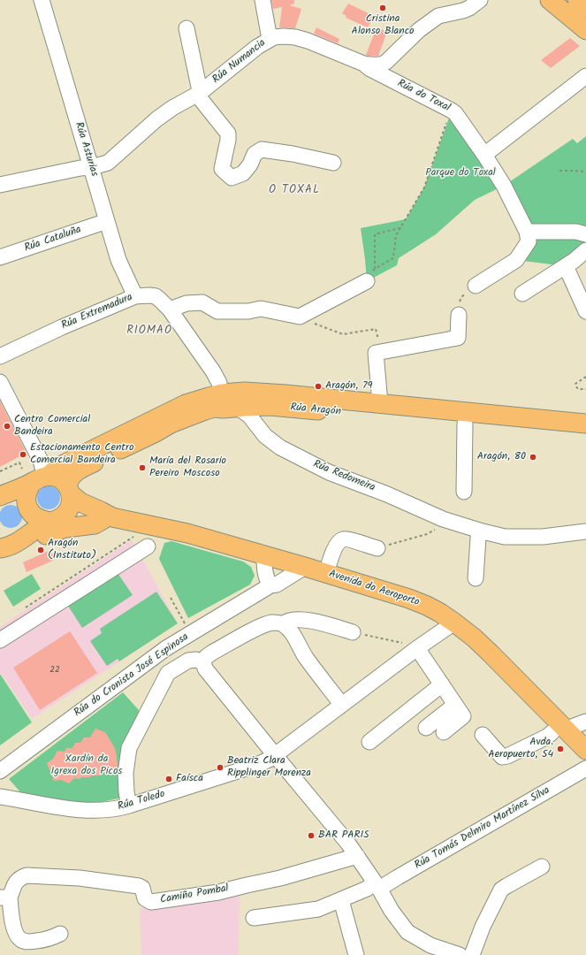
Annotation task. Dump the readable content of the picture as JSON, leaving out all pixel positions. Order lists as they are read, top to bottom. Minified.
{"streets":{"main road":["Rúa Aragón","Avenida do Aeroporto"],"street":["Rúa Numancia","Rúa do Toxal","Rúa Asturias","Rúa Cataluña","Rúa Extremadura","Rúa Redomeira","Rúa do Cronista José Espinosa","Rúa Toledo","Rúa Tomás Delmiro Martínez Silva","Camiño Pombal"]},"crossings":[["Rúa Numancia","Rúa do Toxal"],["Rúa Numancia","Rúa Asturias"],["Rúa Asturias","Rúa Cataluña"],["Rúa Asturias","Rúa Extremadura"],["Rúa Extremadura","Rúa Aragón"],["Rúa Aragón","Rúa Redomeira"],["Rúa Aragón","Avenida do Aeroporto"],["Avenida do Aeroporto","Rúa do Cronista José Espinosa"],["Avenida do Aeroporto","Rúa Toledo"]],"districts":["O TOXAL","RIOMAO"],"parks":["Parque do Toxal","Xardín da Igrexa dos Picos"],"places":["Cristina Alonso Blanco","Aragón, 79","Centro Comercial Bandeira","Estacionamento Centro Comercial Bandeira","Aragón, 80","María del Rosario Pereiro Moscoso","Aragón (Instituto)","Avda. Aeropuerto, 54","Beatriz Clara Ripplinger Morenza","Faísca","BAR PARIS"],"house_numbers":["22"]}
